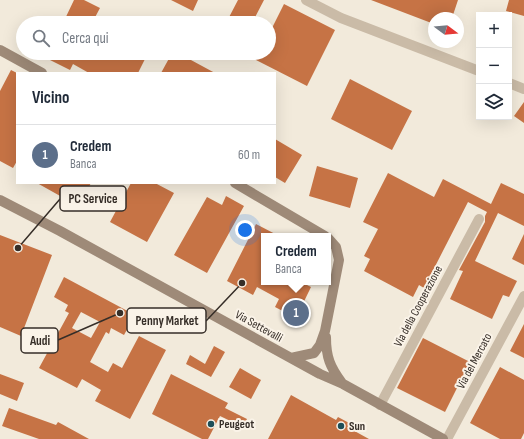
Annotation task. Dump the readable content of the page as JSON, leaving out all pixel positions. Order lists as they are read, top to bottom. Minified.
{"streets":{"main road":["Via Settevalli"],"street":["Via della Cooperazione","Via del Mercato"]},"crossings":[["Via della Cooperazione","Via Settevalli"]],"places":["PC Service","Penny Market","Audi","Peugeot","Sun"],"north":"right","page":{"map_buttons":["+","−"],"search":"Cerca qui","heading":"Vicino","list":[{"mark":"1","name":"Credem","note":"Banca","value":"60 m"}],"popup":["Credem","Banca"],"pins":"1"}}
